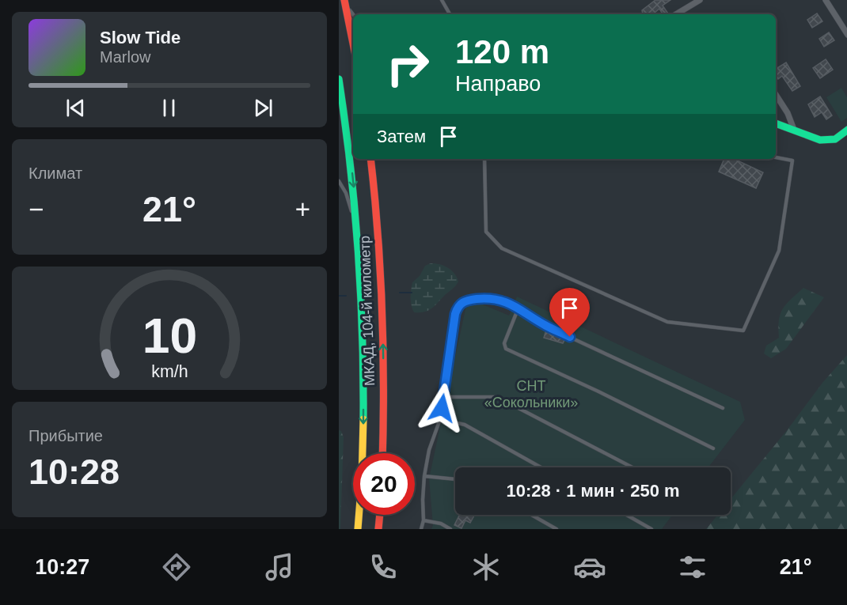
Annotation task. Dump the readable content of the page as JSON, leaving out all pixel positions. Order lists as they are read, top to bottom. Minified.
{"streets":{"main road":["МКАД, 104-й километр"]},"parks":["СНТ «Сокольники»"],"page":{"turn":["120 m","Направо"],"song":["Slow Tide","Marlow"],"then":"Затем","tile":["Климат",["Прибытие","10:28"]],"heat":["−","21°","+"],"limit":"20","trip":"10:28 · 1 мин · 250 m","tabs":["10:27","21°"],"gauge":["10","km/h"]}}
